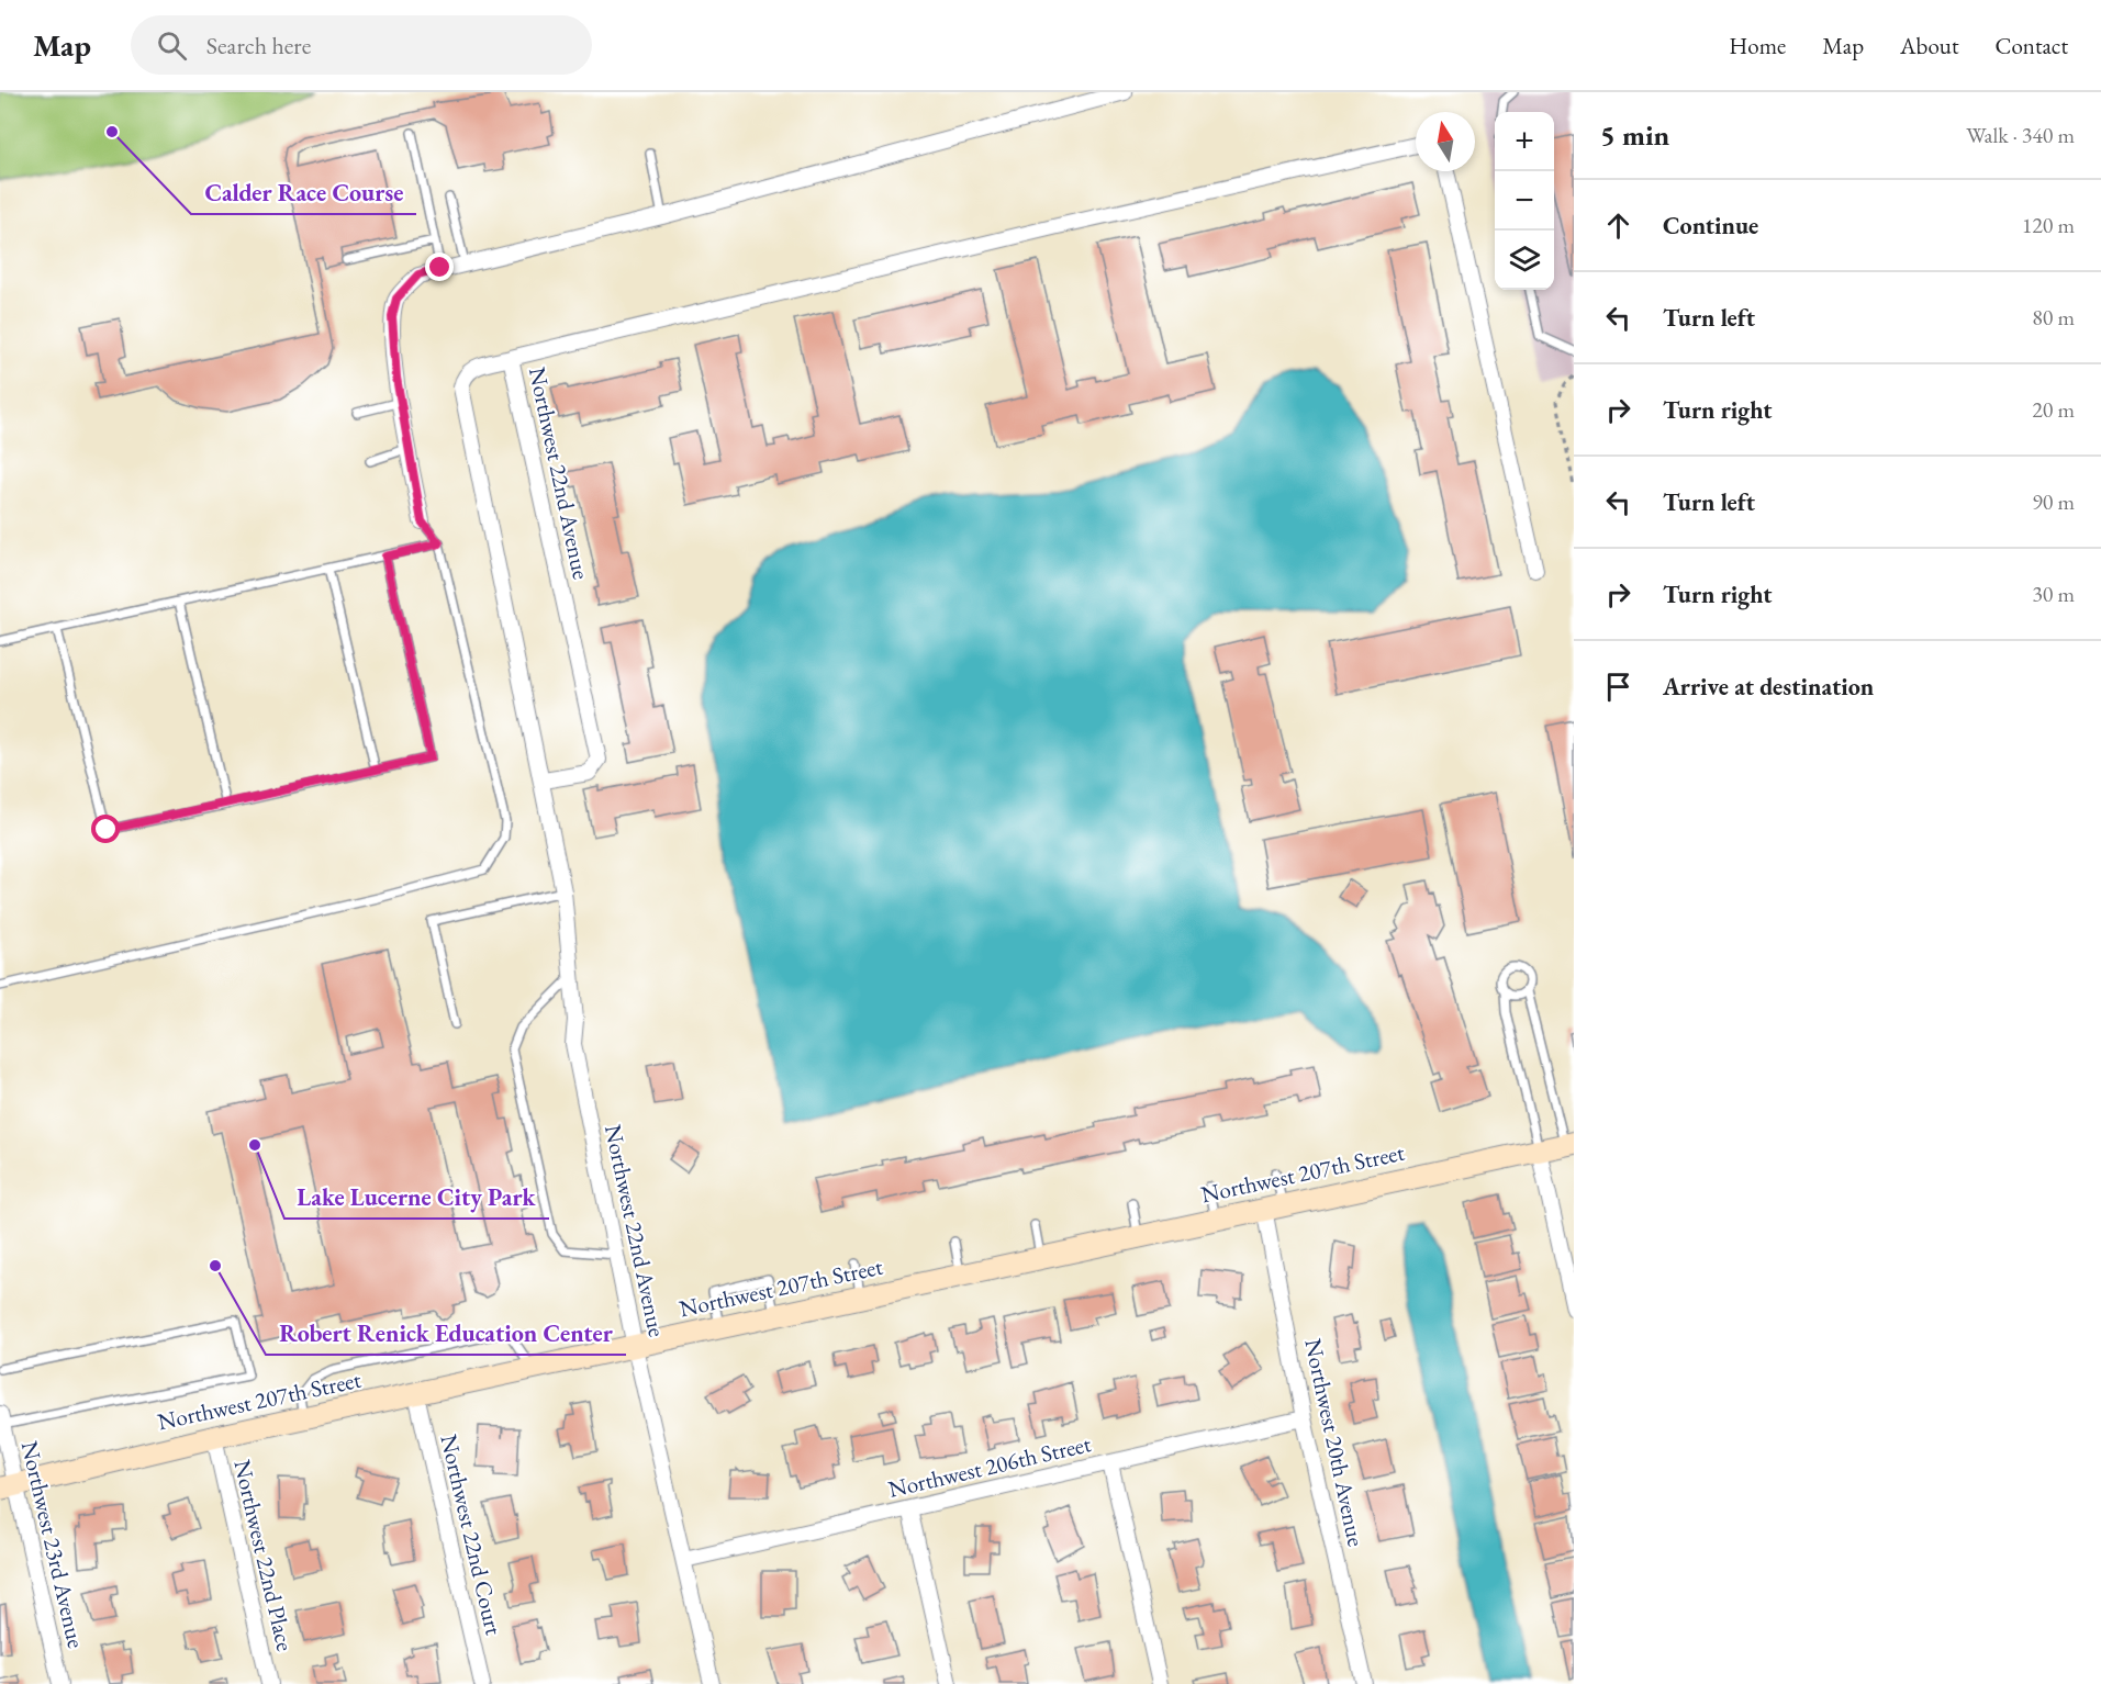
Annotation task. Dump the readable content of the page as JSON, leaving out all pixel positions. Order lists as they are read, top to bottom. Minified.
{"streets":{"street":["Northwest 22nd Avenue","Northwest 207th Street","Northwest 20th Avenue","Northwest 206th Street","Northwest 22nd Court","Northwest 23rd Avenue","Northwest 22nd Place"]},"crossings":[["Northwest 22nd Avenue","Northwest 207th Street"],["Northwest 22nd Avenue","Northwest 206th Street"],["Northwest 207th Street","Northwest 20th Avenue"],["Northwest 207th Street","Northwest 22nd Court"],["Northwest 207th Street","Northwest 23rd Avenue"],["Northwest 207th Street","Northwest 22nd Place"],["Northwest 20th Avenue","Northwest 206th Street"]],"places":["Calder Race Course","Lake Lucerne City Park","Robert Renick Education Center"],"north":"top","page":{"header":"Map","search":"Search here","nav":["Home","Map","About","Contact"],"heading":["5 min","Walk · 340 m"],"map_buttons":["+","−"],"list":[["Continue","120 m"],["Turn left","80 m"],["Turn right","20 m"],["Turn left","90 m"],["Turn right","30 m"],"Arrive at destination"]}}
